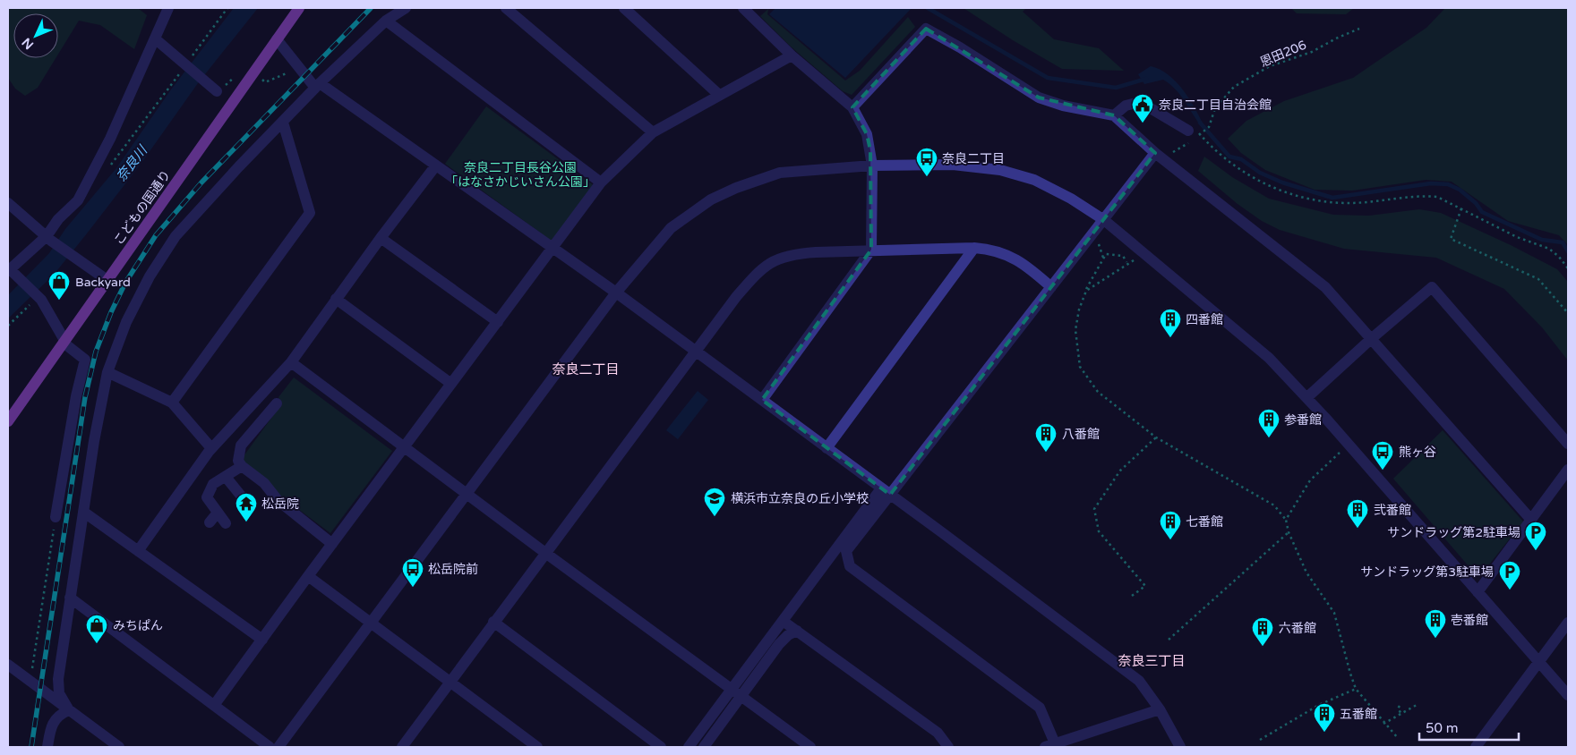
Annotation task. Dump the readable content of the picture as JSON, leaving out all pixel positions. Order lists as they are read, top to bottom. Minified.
{"streets":{"main road":["こどもの国通り"],"path":["恩田206"]},"districts":["奈良二丁目","奈良三丁目"],"water":["奈良川"],"parks":["奈良二丁目長谷公園 「はなさかじいさん公園」"],"places":{"public building":["奈良二丁目自治会館"],"bus stop":["奈良二丁目","熊ヶ谷","松岳院前"],"shop":["Backyard","みちぱん"],"building":["四番館","参番館","八番館","弐番館","七番館","壱番館","六番館","五番館"],"school or university":["横浜市立奈良の丘小学校"],"temple":["松岳院"],"parking":["サンドラッグ第2駐車場","サンドラッグ第3駐車場"]},"scale_bar":"50 m","north":"bottom left"}
